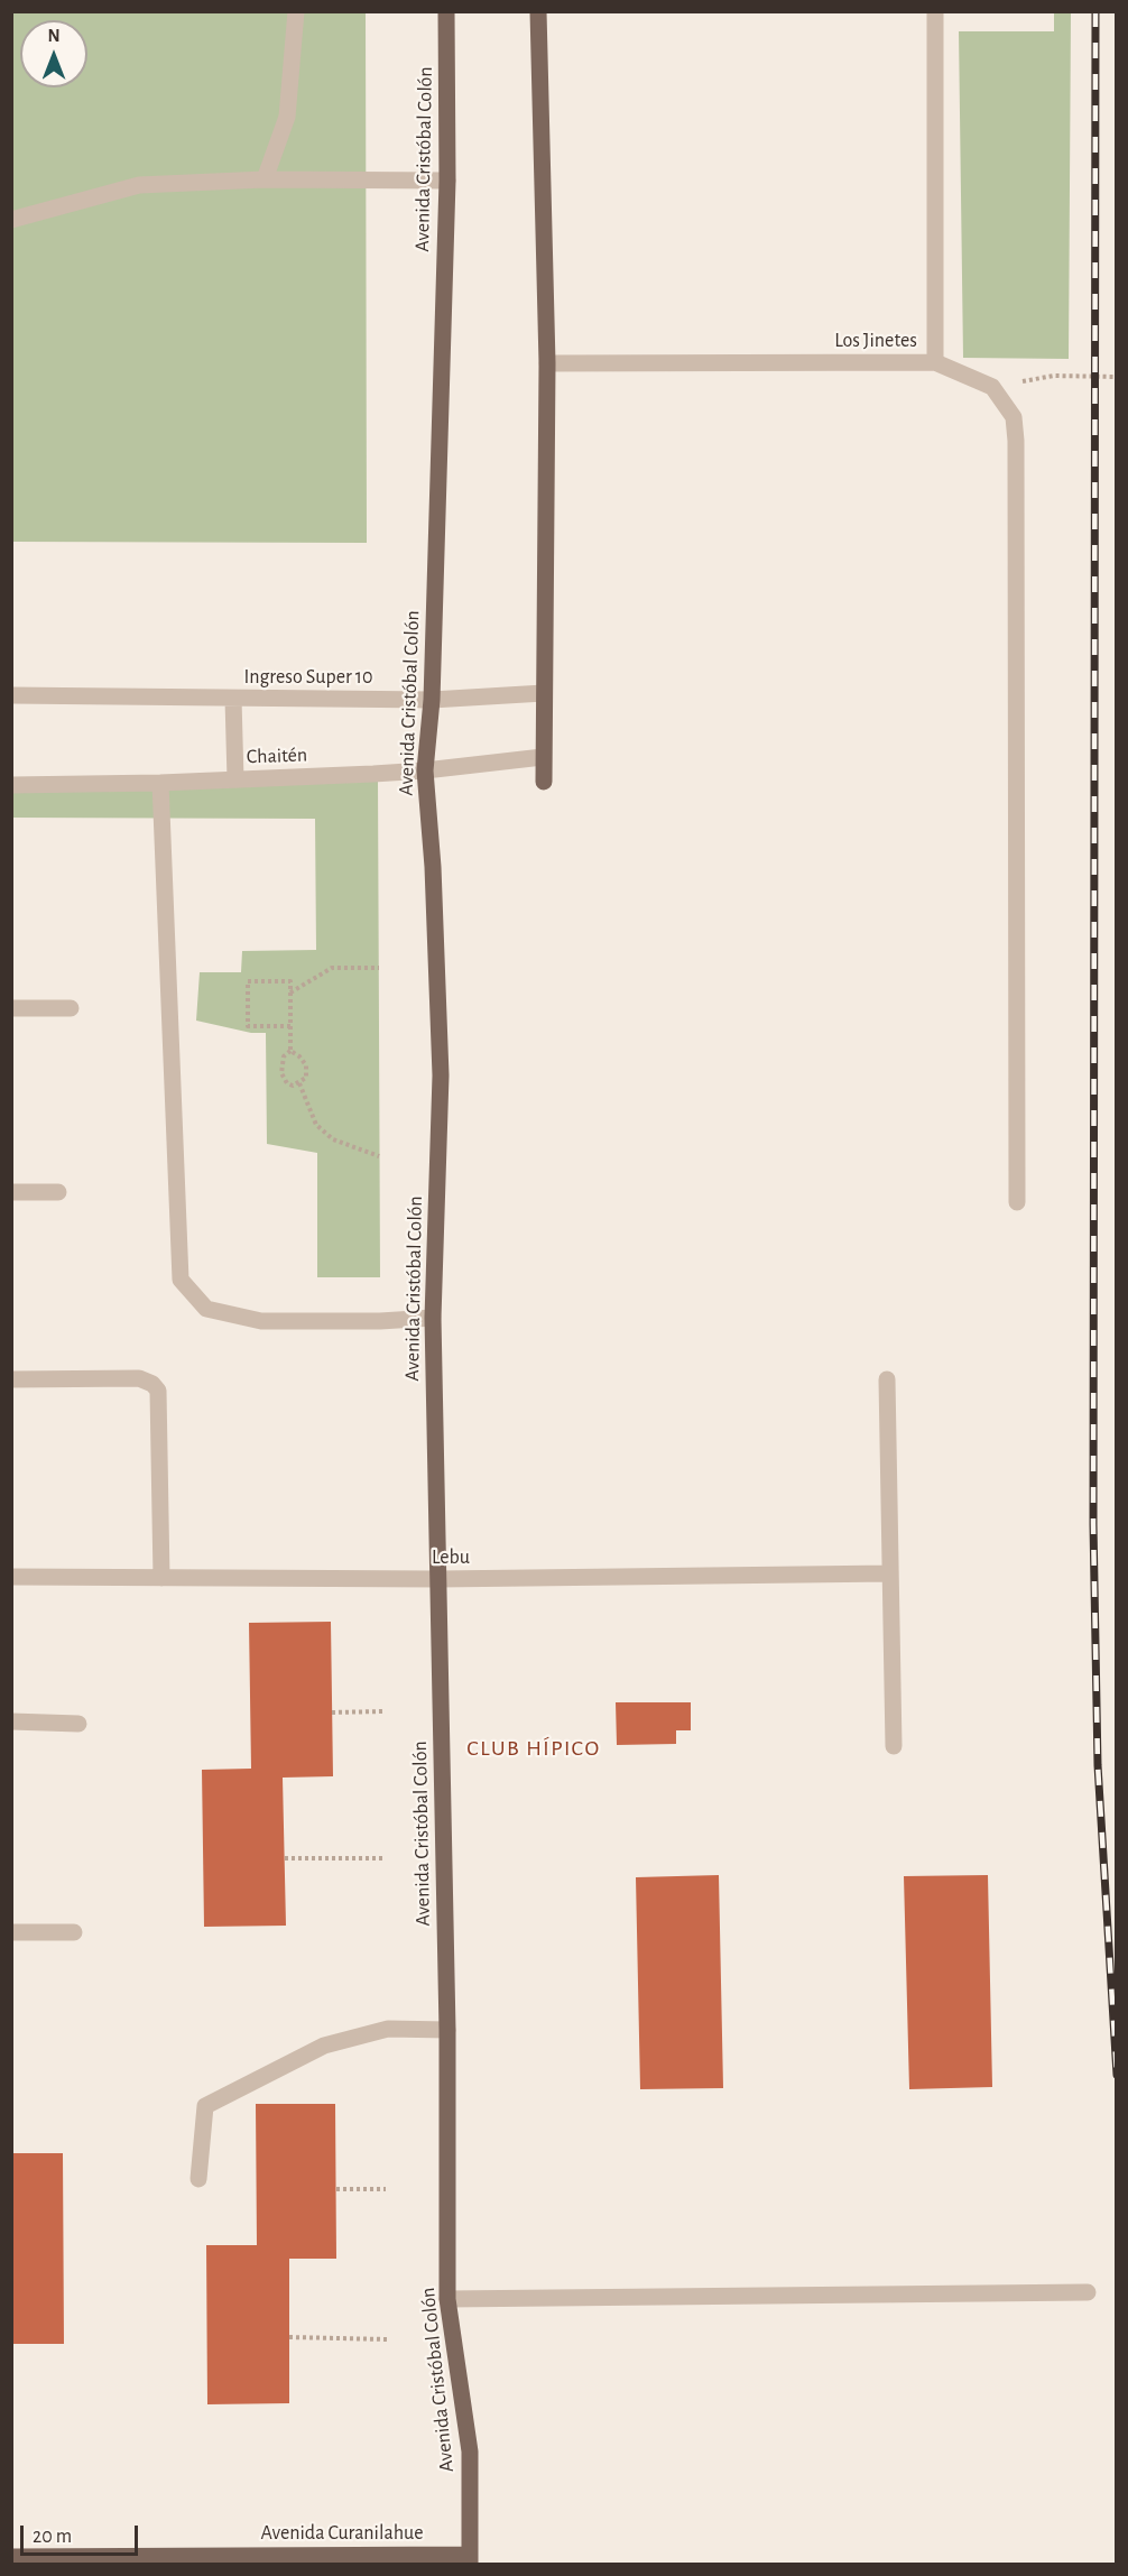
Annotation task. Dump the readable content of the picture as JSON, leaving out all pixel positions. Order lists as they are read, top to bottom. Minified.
{"streets":{"main road":["Avenida Cristóbal Colón","Avenida Curanilahue"],"street":["Los Jinetes","Ingreso Super 10","Chaitén","Lebu"]},"crossings":[["Avenida Cristóbal Colón","Ingreso Super 10"],["Avenida Cristóbal Colón","Chaitén"],["Avenida Cristóbal Colón","Lebu"],["Avenida Cristóbal Colón","Avenida Curanilahue"]],"districts":["CLUB HÍPICO"],"scale_bar":"20 m","north":"top"}
